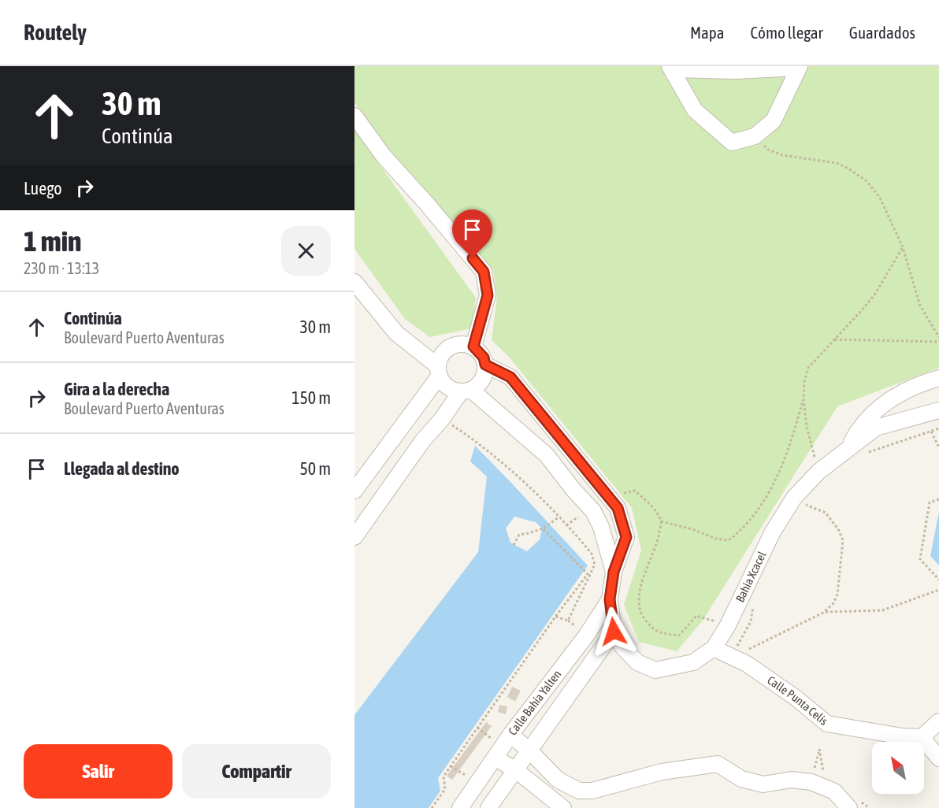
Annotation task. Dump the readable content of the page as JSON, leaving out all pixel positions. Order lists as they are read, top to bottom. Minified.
{"streets":{"street":["Bahía Xcacel","Calle Punta Celis","Calle Bahía Yalten"]},"crossings":[["Bahía Xcacel","Calle Punta Celis"],["Bahía Xcacel","Calle Bahía Yalten"]],"north":"top left","page":{"header":"Routely","nav":["Mapa","Cómo llegar","Guardados"],"turn":["30 m","Continúa"],"then":"Luego","heading":["1 min","230 m · 13:13"],"list":[{"name":"Continúa","note":"Boulevard Puerto Aventuras","value":"30 m"},{"name":"Gira a la derecha","note":"Boulevard Puerto Aventuras","value":"150 m"},{"name":"Llegada al destino","value":"50 m"}],"buttons":["Salir","Compartir"]}}
